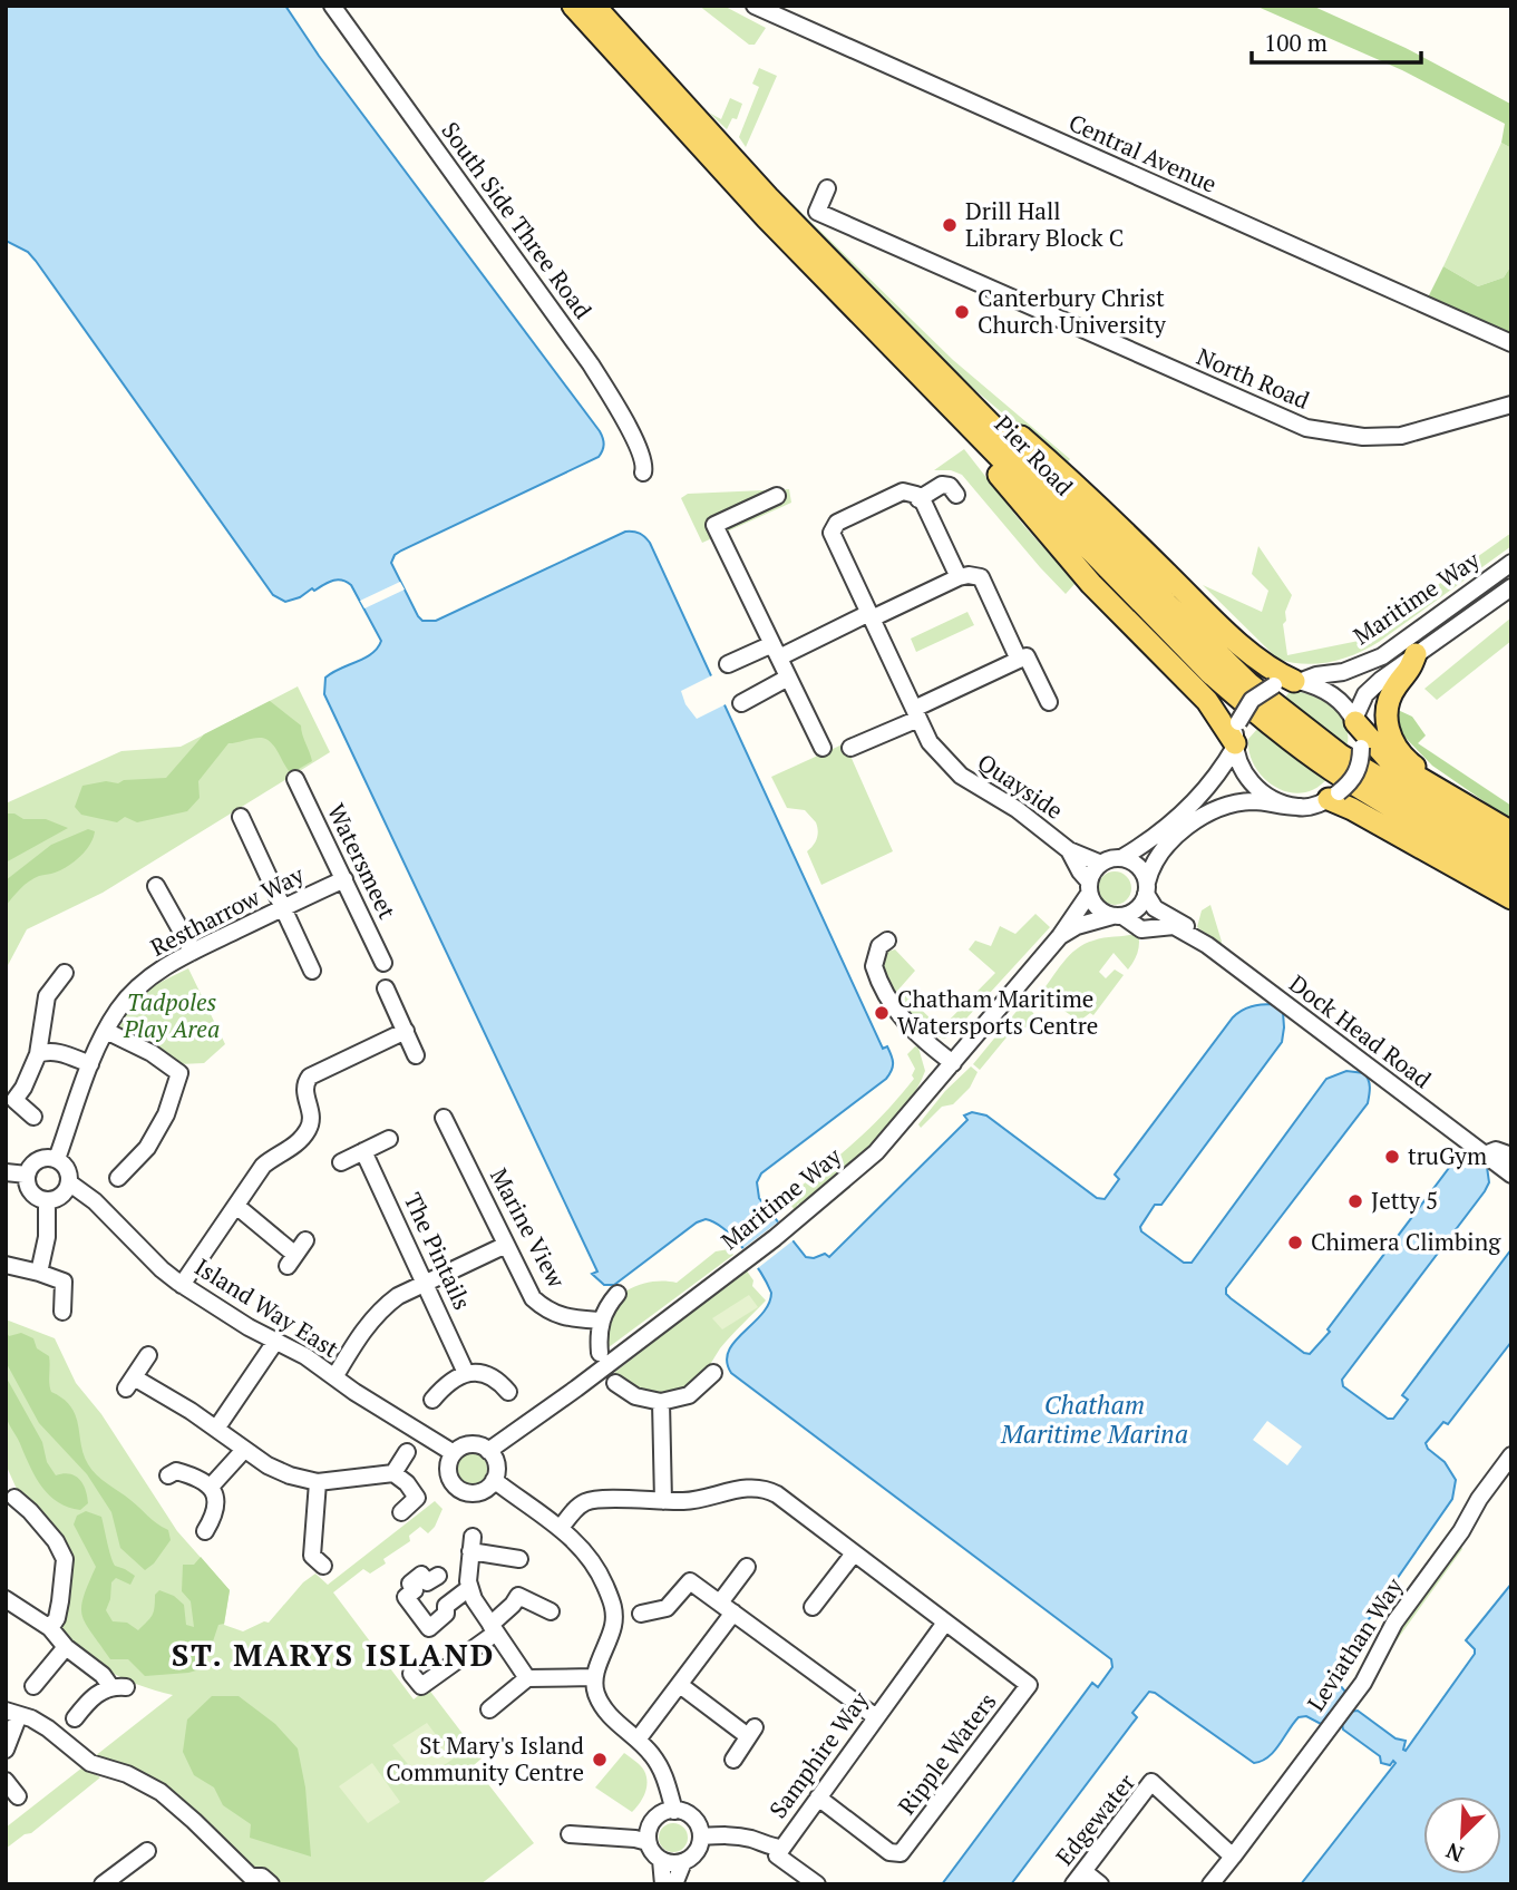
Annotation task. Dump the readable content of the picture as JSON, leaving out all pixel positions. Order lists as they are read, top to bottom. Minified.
{"streets":{"main road":["Pier Road"],"street":["Central Avenue","South Side Three Road","North Road","Maritime Way","Quayside","Watersmeet","Restharrow Way","Dock Head Road","Marine View","The Pintails","Island Way East","Leviathan Way","Ripple Waters","Samphire Way","Edgewater"]},"crossings":[["Maritime Way","Quayside"],["Maritime Way","Dock Head Road"],["Maritime Way","Island Way East"],["Quayside","Dock Head Road"],["Watersmeet","Restharrow Way"],["Restharrow Way","Island Way East"],["Leviathan Way","Edgewater"],["Ripple Waters","Samphire Way"]],"districts":["ST. MARYS ISLAND"],"water":["Chatham Maritime Marina"],"parks":["Tadpoles Play Area"],"places":["Drill Hall Library Block C","Canterbury Christ Church University","Chatham Maritime Watersports Centre","truGym","Jetty 5","Chimera Climbing","St Mary's Island Community Centre"],"scale_bar":"100 m","north":"bottom left"}
